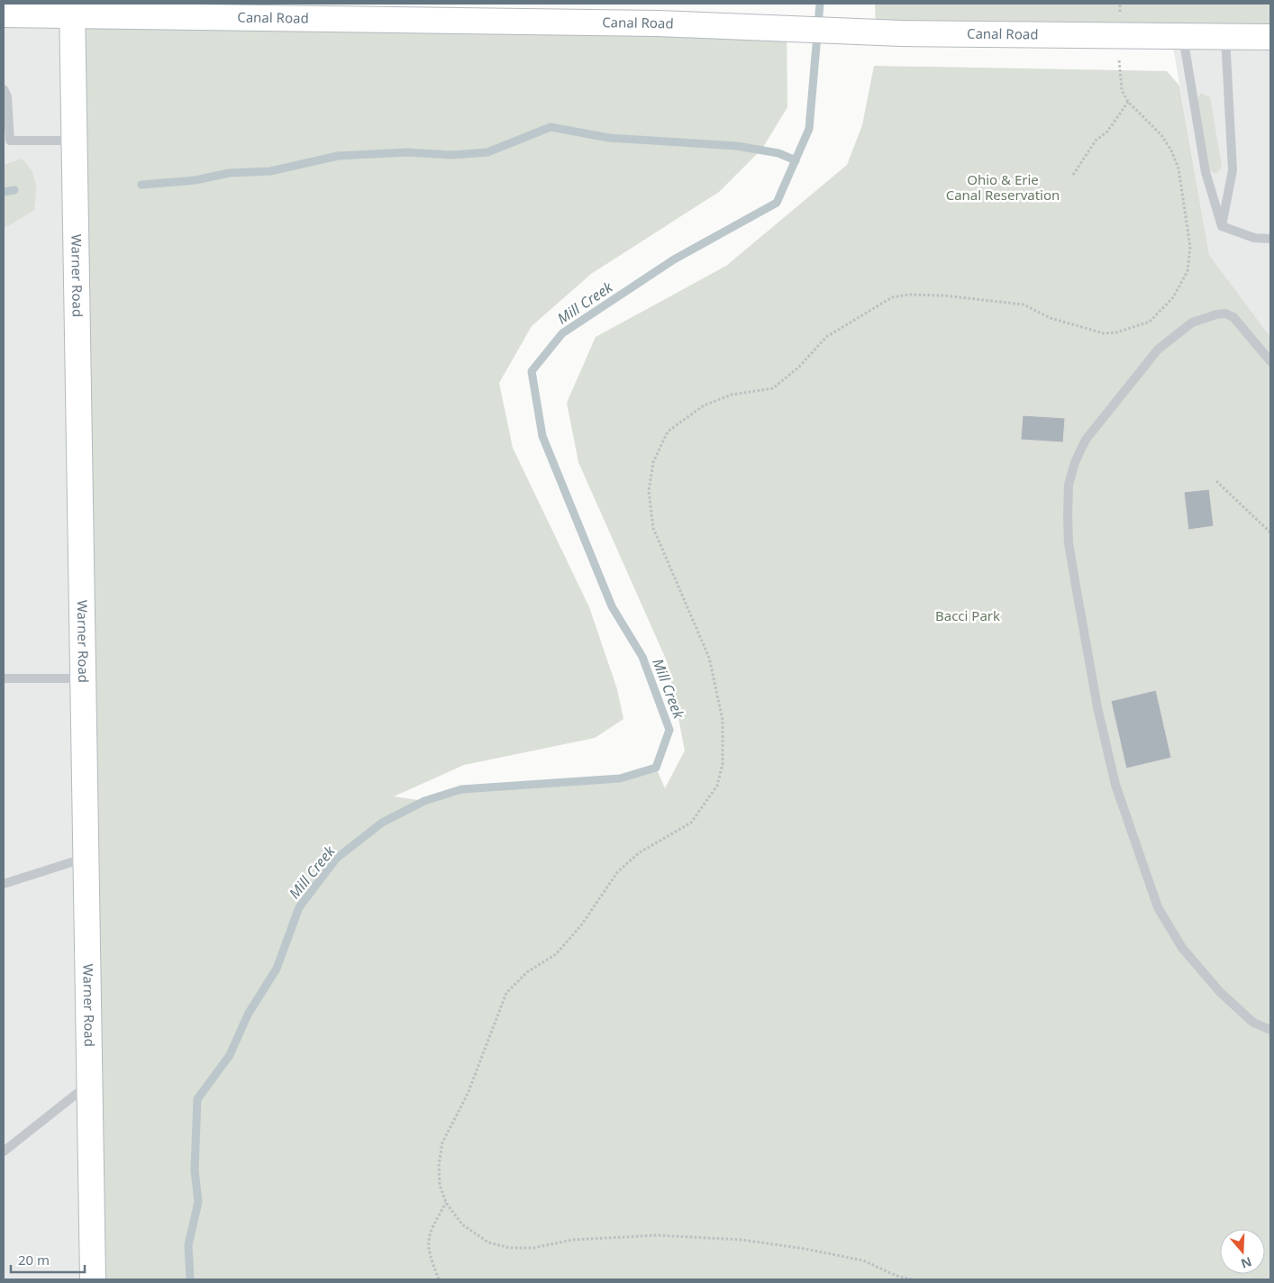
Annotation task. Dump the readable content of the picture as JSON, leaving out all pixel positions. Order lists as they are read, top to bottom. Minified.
{"streets":{"street":["Canal Road","Warner Road"]},"crossings":[["Canal Road","Warner Road"]],"water":["Mill Creek"],"parks":["Ohio & Erie Canal Reservation","Bacci Park"],"scale_bar":"20 m","north":"bottom"}
